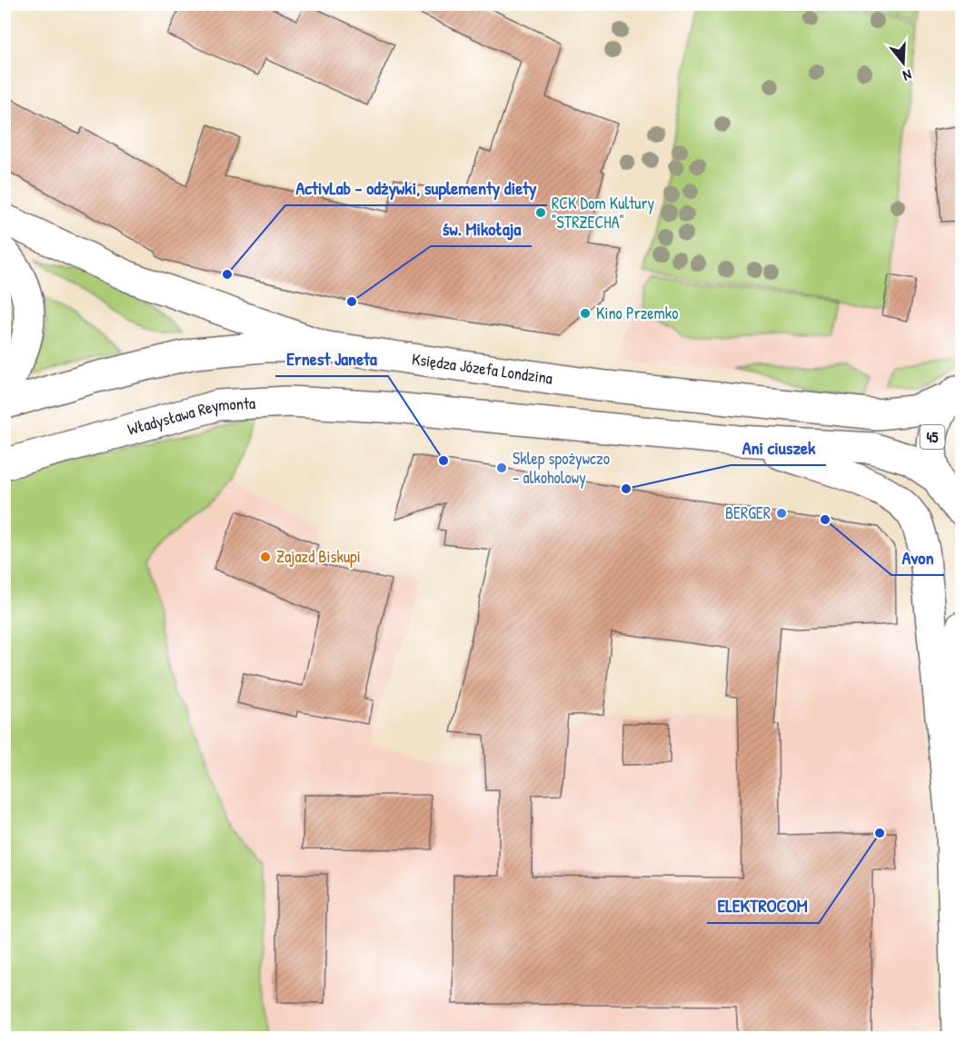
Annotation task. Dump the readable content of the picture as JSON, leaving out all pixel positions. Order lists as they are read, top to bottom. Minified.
{"streets":{"main road":["Księdza Józefa Londzina","Władysława Reymonta","45"]},"crossings":[["Księdza Józefa Londzina","45"]],"places":["RCK Dom Kultury \"STRZECHA\"","ActivLab - odżywki, suplementy diety","św. Mikołaja","Kino Przemko","Ernest Janeta","Sklep spożywczo - alkoholowy","Ani ciuszek","BERGER","Avon","Zajazd Biskupi","ELEKTROCOM"],"north":"bottom"}
